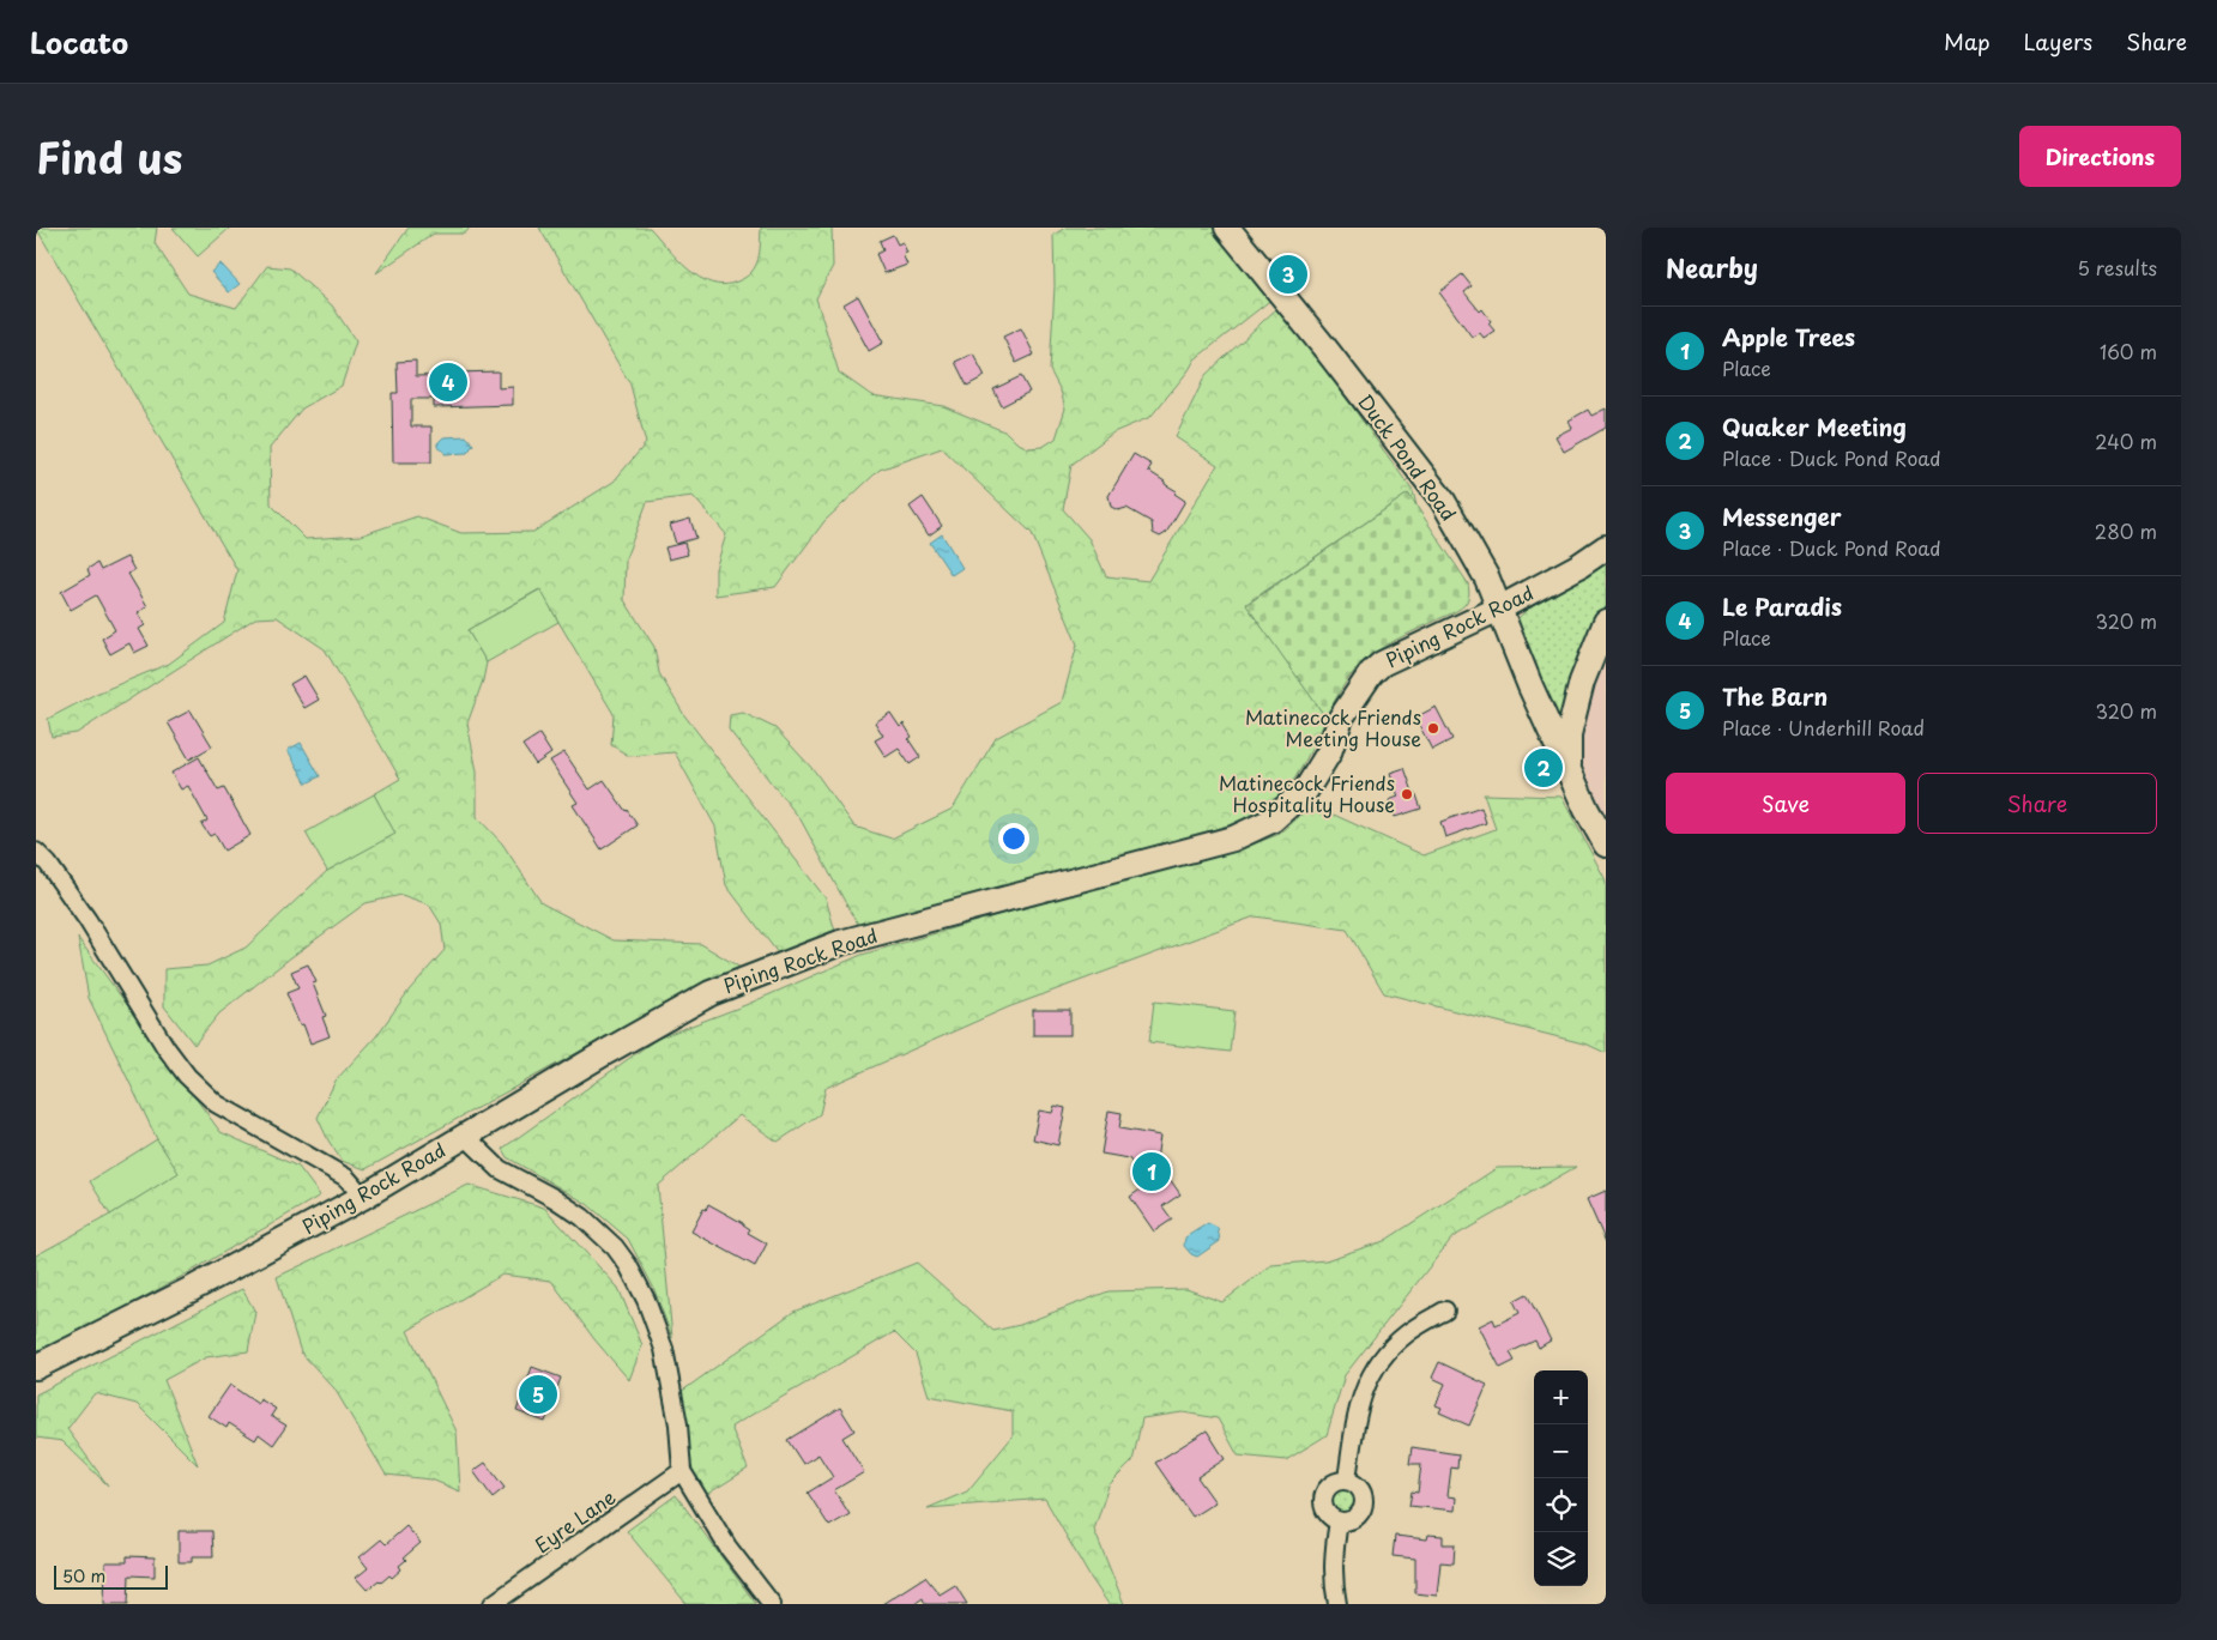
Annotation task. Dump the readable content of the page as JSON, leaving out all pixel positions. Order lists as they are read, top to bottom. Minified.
{"streets":{"street":["Duck Pond Road","Piping Rock Road","Eyre Lane"]},"crossings":[["Duck Pond Road","Piping Rock Road"]],"places":["Matinecock Friends Meeting House","Matinecock Friends Hospitality House"],"scale_bar":"50 m","page":{"header":"Locato","nav":["Map","Layers","Share"],"title":"Find us","buttons":["Directions",["Save","Share"]],"heading":["Nearby","5 results"],"pins":["3","4","2","1","5"],"list":[{"mark":"1","name":"Apple Trees","note":"Place","value":"160 m"},{"mark":"2","name":"Quaker Meeting","note":"Place · Duck Pond Road","value":"240 m"},{"mark":"3","name":"Messenger","note":"Place · Duck Pond Road","value":"280 m"},{"mark":"4","name":"Le Paradis","note":"Place","value":"320 m"},{"mark":"5","name":"The Barn","note":"Place · Underhill Road","value":"320 m"}],"map_buttons":["+","−"],"scale":"50 m"}}
